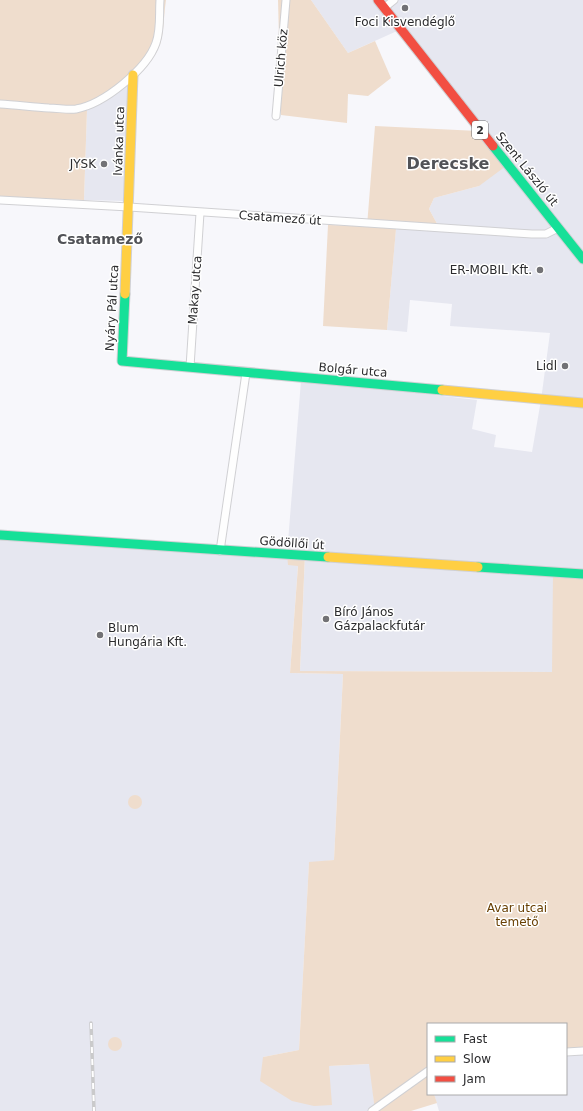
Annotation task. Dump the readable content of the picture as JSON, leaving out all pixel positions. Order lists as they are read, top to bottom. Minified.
{"streets":{"main road":["2","Ivánka utca","Szent László út","Nyáry Pál utca","Bolgár utca","Gödöllői út"],"street":["Ulrich köz","Csatamező út","Makay utca"]},"crossings":[["Ivánka utca","Csatamező út"],["Ivánka utca","Nyáry Pál utca"],["Szent László út","Csatamező út"],["Csatamező út","Makay utca"],["Csatamező út","Nyáry Pál utca"],["Makay utca","Bolgár utca"],["Nyáry Pál utca","Bolgár utca"]],"districts":["Derecske","Csatamező"],"parks":["Avar utcai temető"],"places":["Foci Kisvendéglő","JYSK","ER-MOBIL Kft.","Lidl","Bíró János Gázpalackfutár","Blum Hungária Kft."],"legend":["Fast","Slow","Jam"]}
